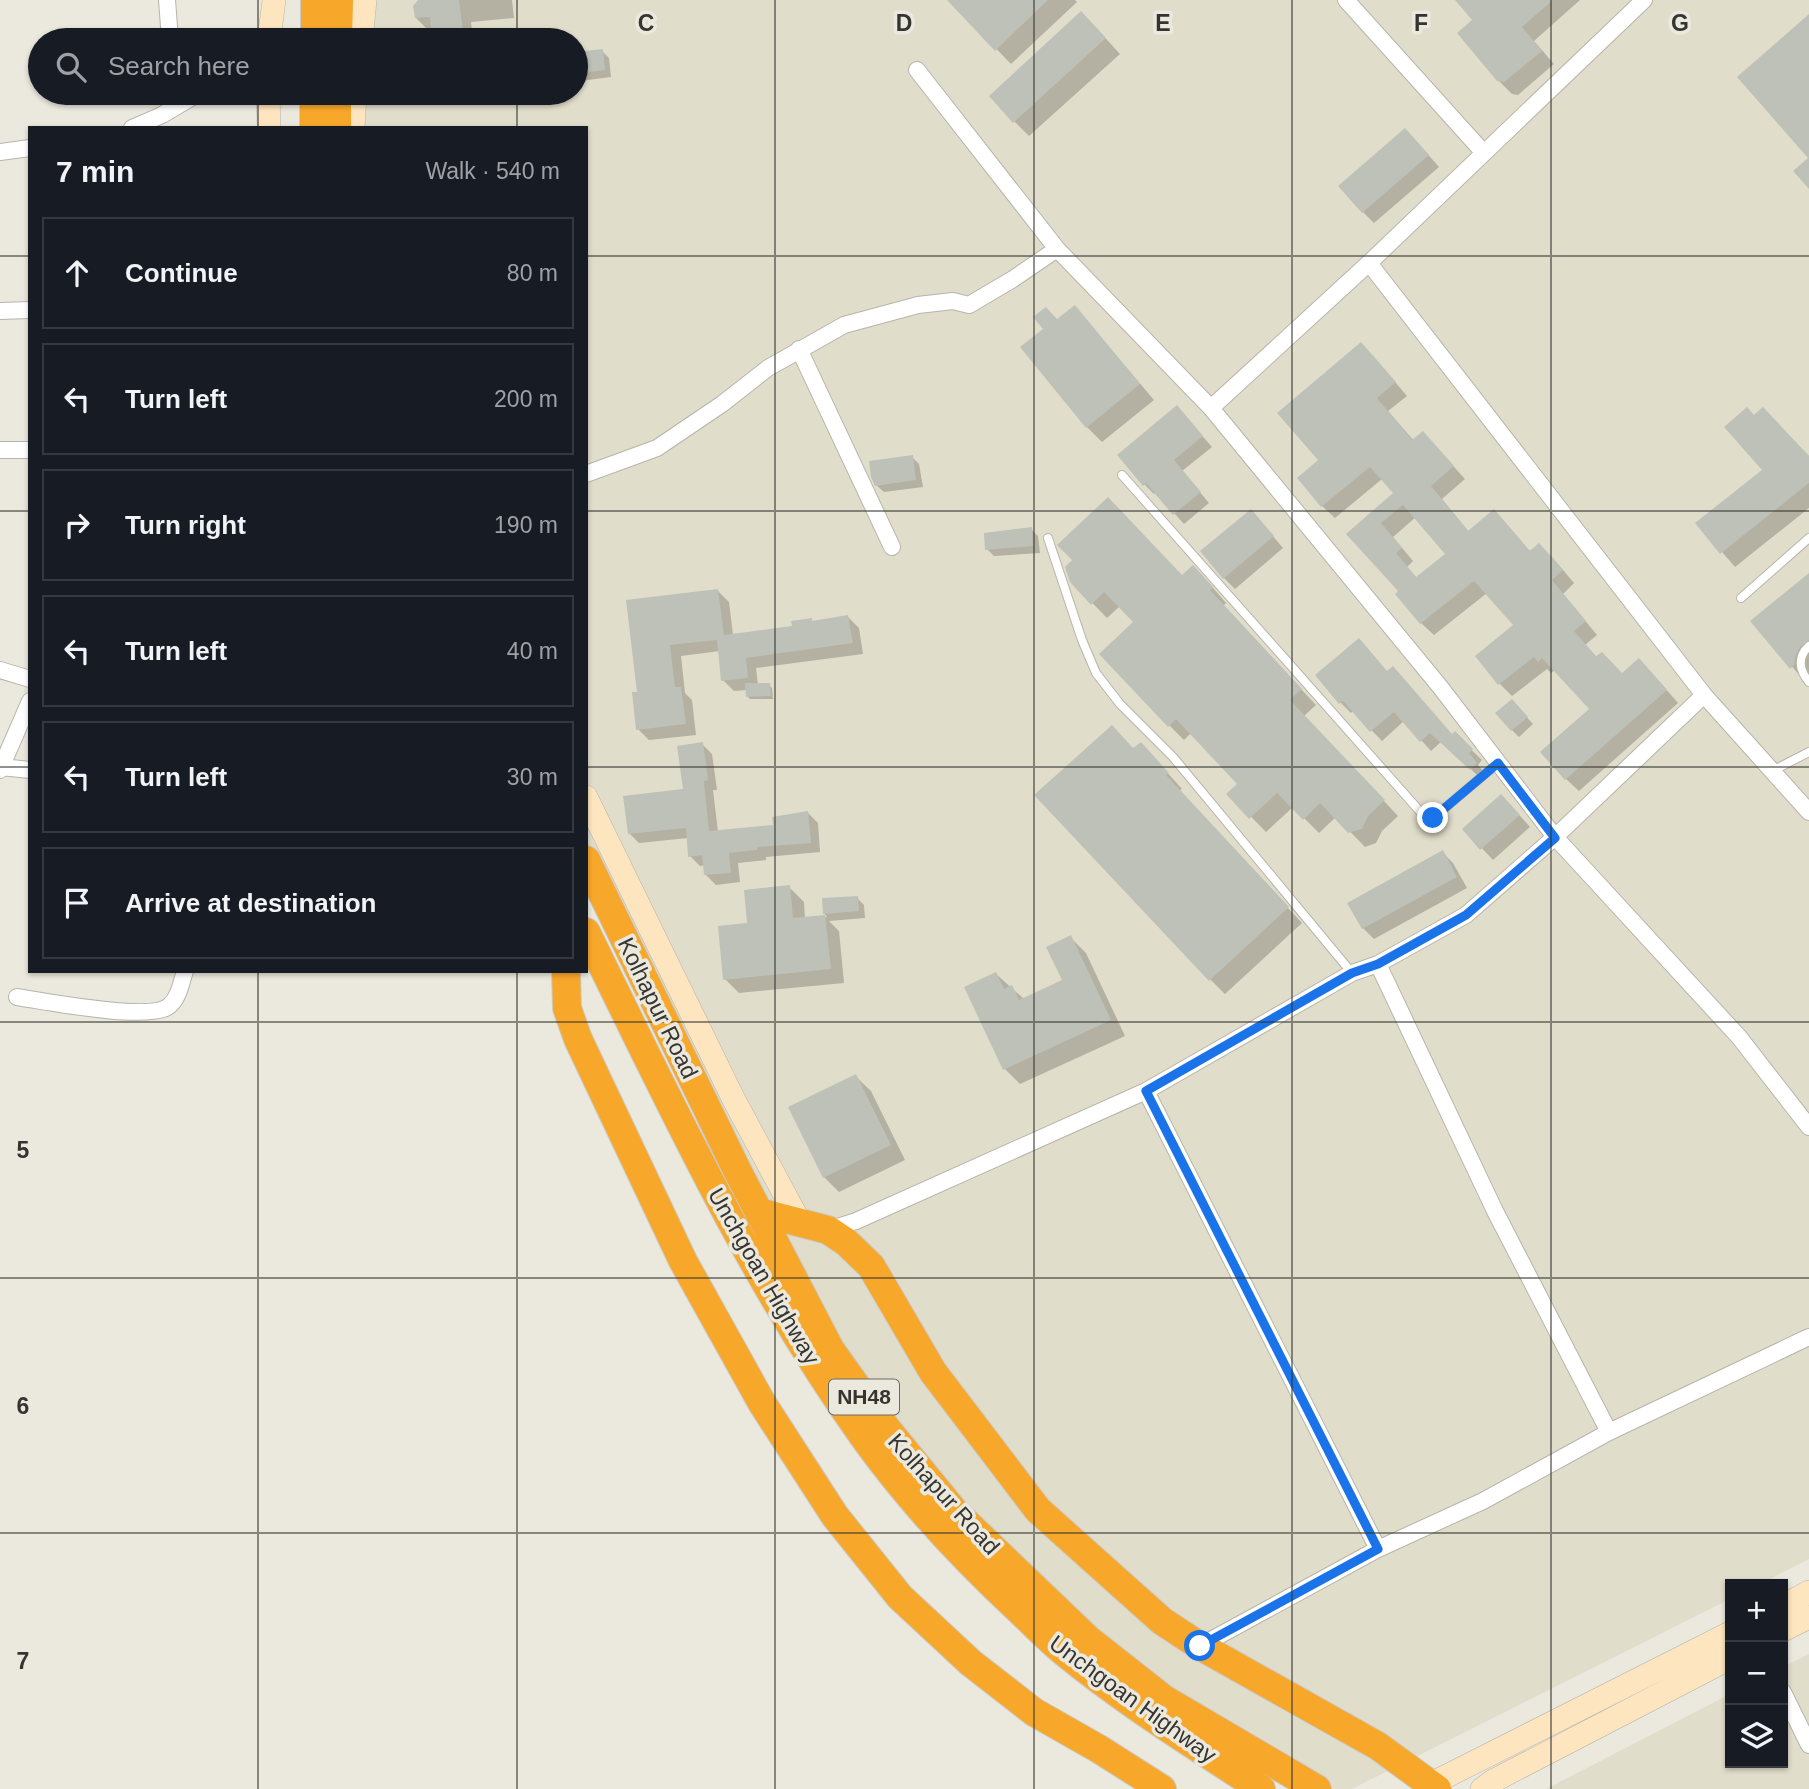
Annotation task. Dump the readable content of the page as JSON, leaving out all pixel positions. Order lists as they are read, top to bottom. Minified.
{"streets":{"highway":["Kolhapur Road","Unchgoan Highway","NH48"]},"page":{"search":"Search here","heading":["7 min","Walk · 540 m"],"list":[["Continue","80 m"],["Turn left","200 m"],["Turn right","190 m"],["Turn left","40 m"],["Turn left","30 m"],"Arrive at destination"],"map_buttons":["+","−"]},"grid":{"columns":["C","D","E","F","G"],"rows":["5","6","7"]}}
